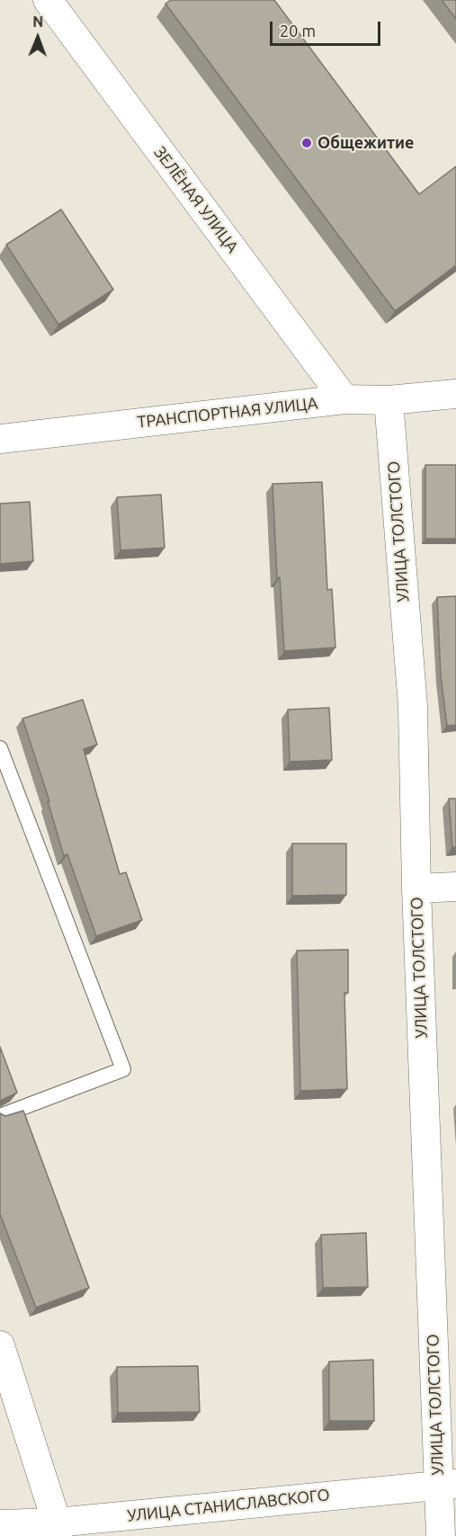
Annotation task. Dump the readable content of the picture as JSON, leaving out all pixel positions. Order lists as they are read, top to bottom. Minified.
{"streets":{"street":["ЗЕЛЁНАЯ УЛИЦА","ТРАНСПОРТНАЯ УЛИЦА","УЛИЦА ТОЛСТОГО","УЛИЦА СТАНИСЛАВСКОГО"]},"crossings":[["ЗЕЛЁНАЯ УЛИЦА","ТРАНСПОРТНАЯ УЛИЦА"],["ТРАНСПОРТНАЯ УЛИЦА","УЛИЦА ТОЛСТОГО"],["УЛИЦА ТОЛСТОГО","УЛИЦА СТАНИСЛАВСКОГО"]],"places":["Общежитие"],"scale_bar":"20 m","north":"top"}
